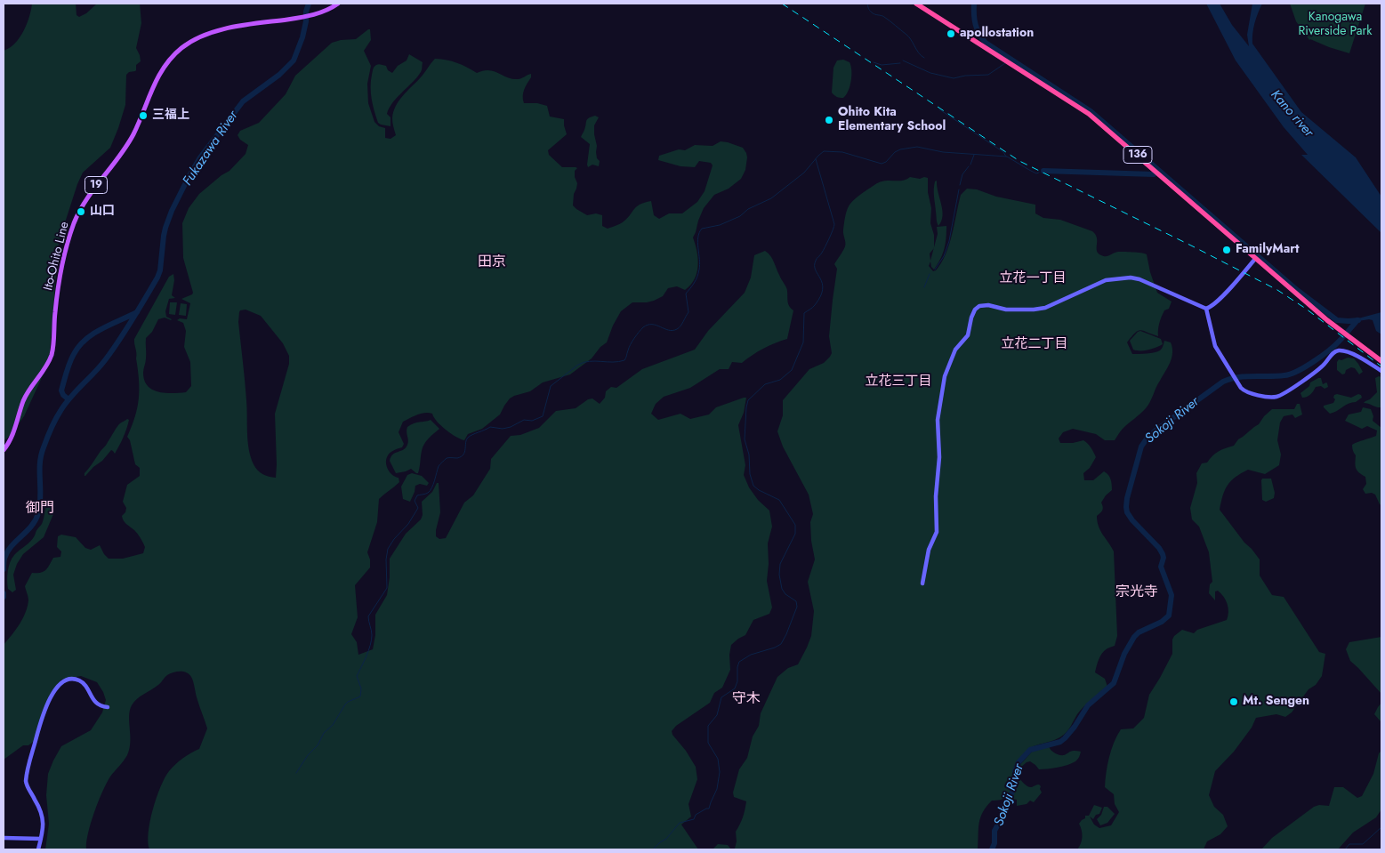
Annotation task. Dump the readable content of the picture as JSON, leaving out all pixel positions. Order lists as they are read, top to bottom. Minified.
{"streets":{"highway":["136"],"main road":["19","Ito-Ohito Line"]},"districts":["田京","立花一丁目","立花二丁目","立花三丁目","御門","宗光寺","守木"],"water":["Kano river","Fukazawa River","Sokoji River"],"parks":["Kanogawa Riverside Park"],"places":["apollostation","三福上","Ohito Kita Elementary School","山口","FamilyMart","Mt. Sengen"]}
